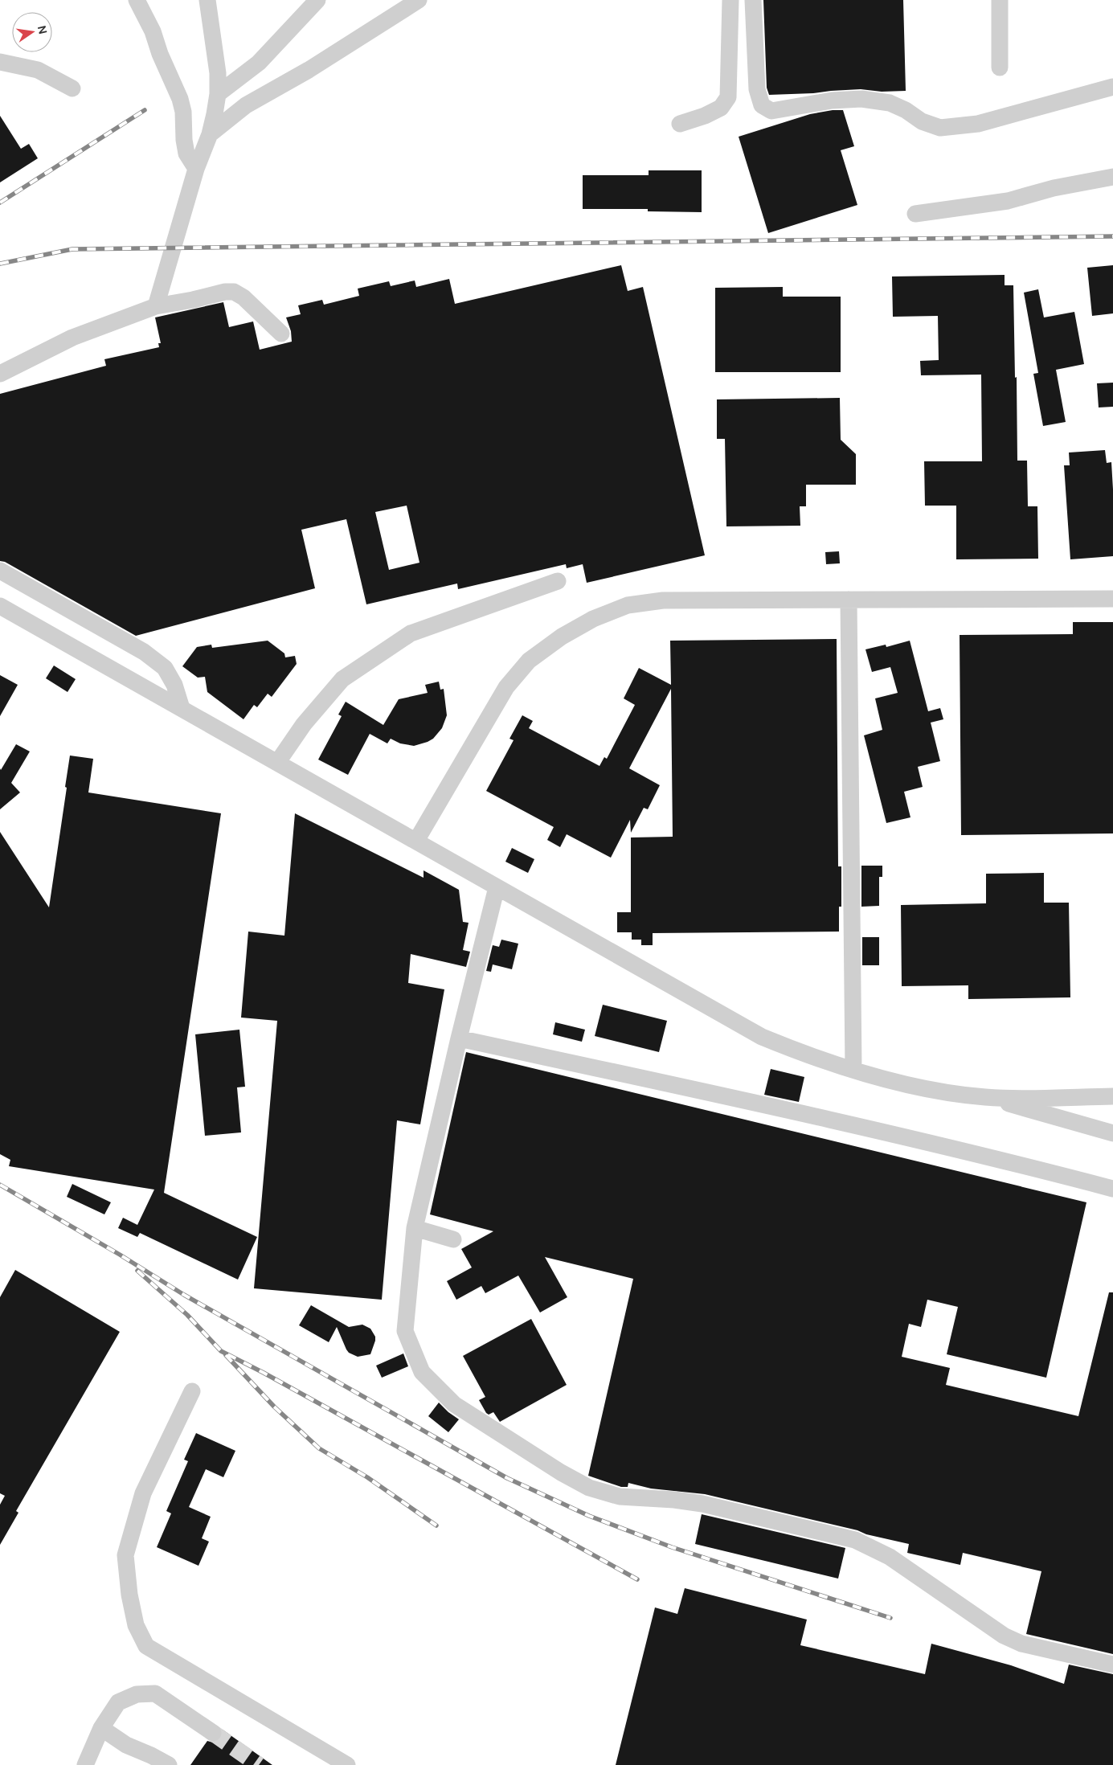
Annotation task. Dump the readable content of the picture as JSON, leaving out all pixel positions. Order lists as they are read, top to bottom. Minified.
{"north":"right"}
